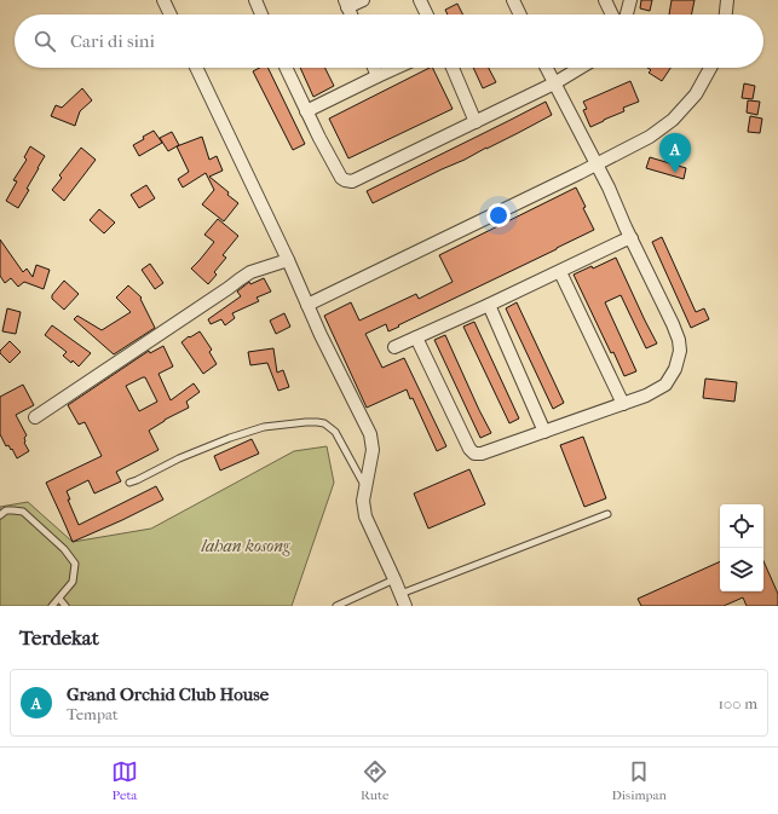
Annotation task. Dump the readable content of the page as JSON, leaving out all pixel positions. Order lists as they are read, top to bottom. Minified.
{"parks":["lahan kosong"],"page":{"search":"Cari di sini","pins":"A","heading":"Terdekat","list":[{"mark":"A","name":"Grand Orchid Club House","note":"Tempat","value":"100 m"}],"nav":["Peta","Rute","Disimpan"]}}
